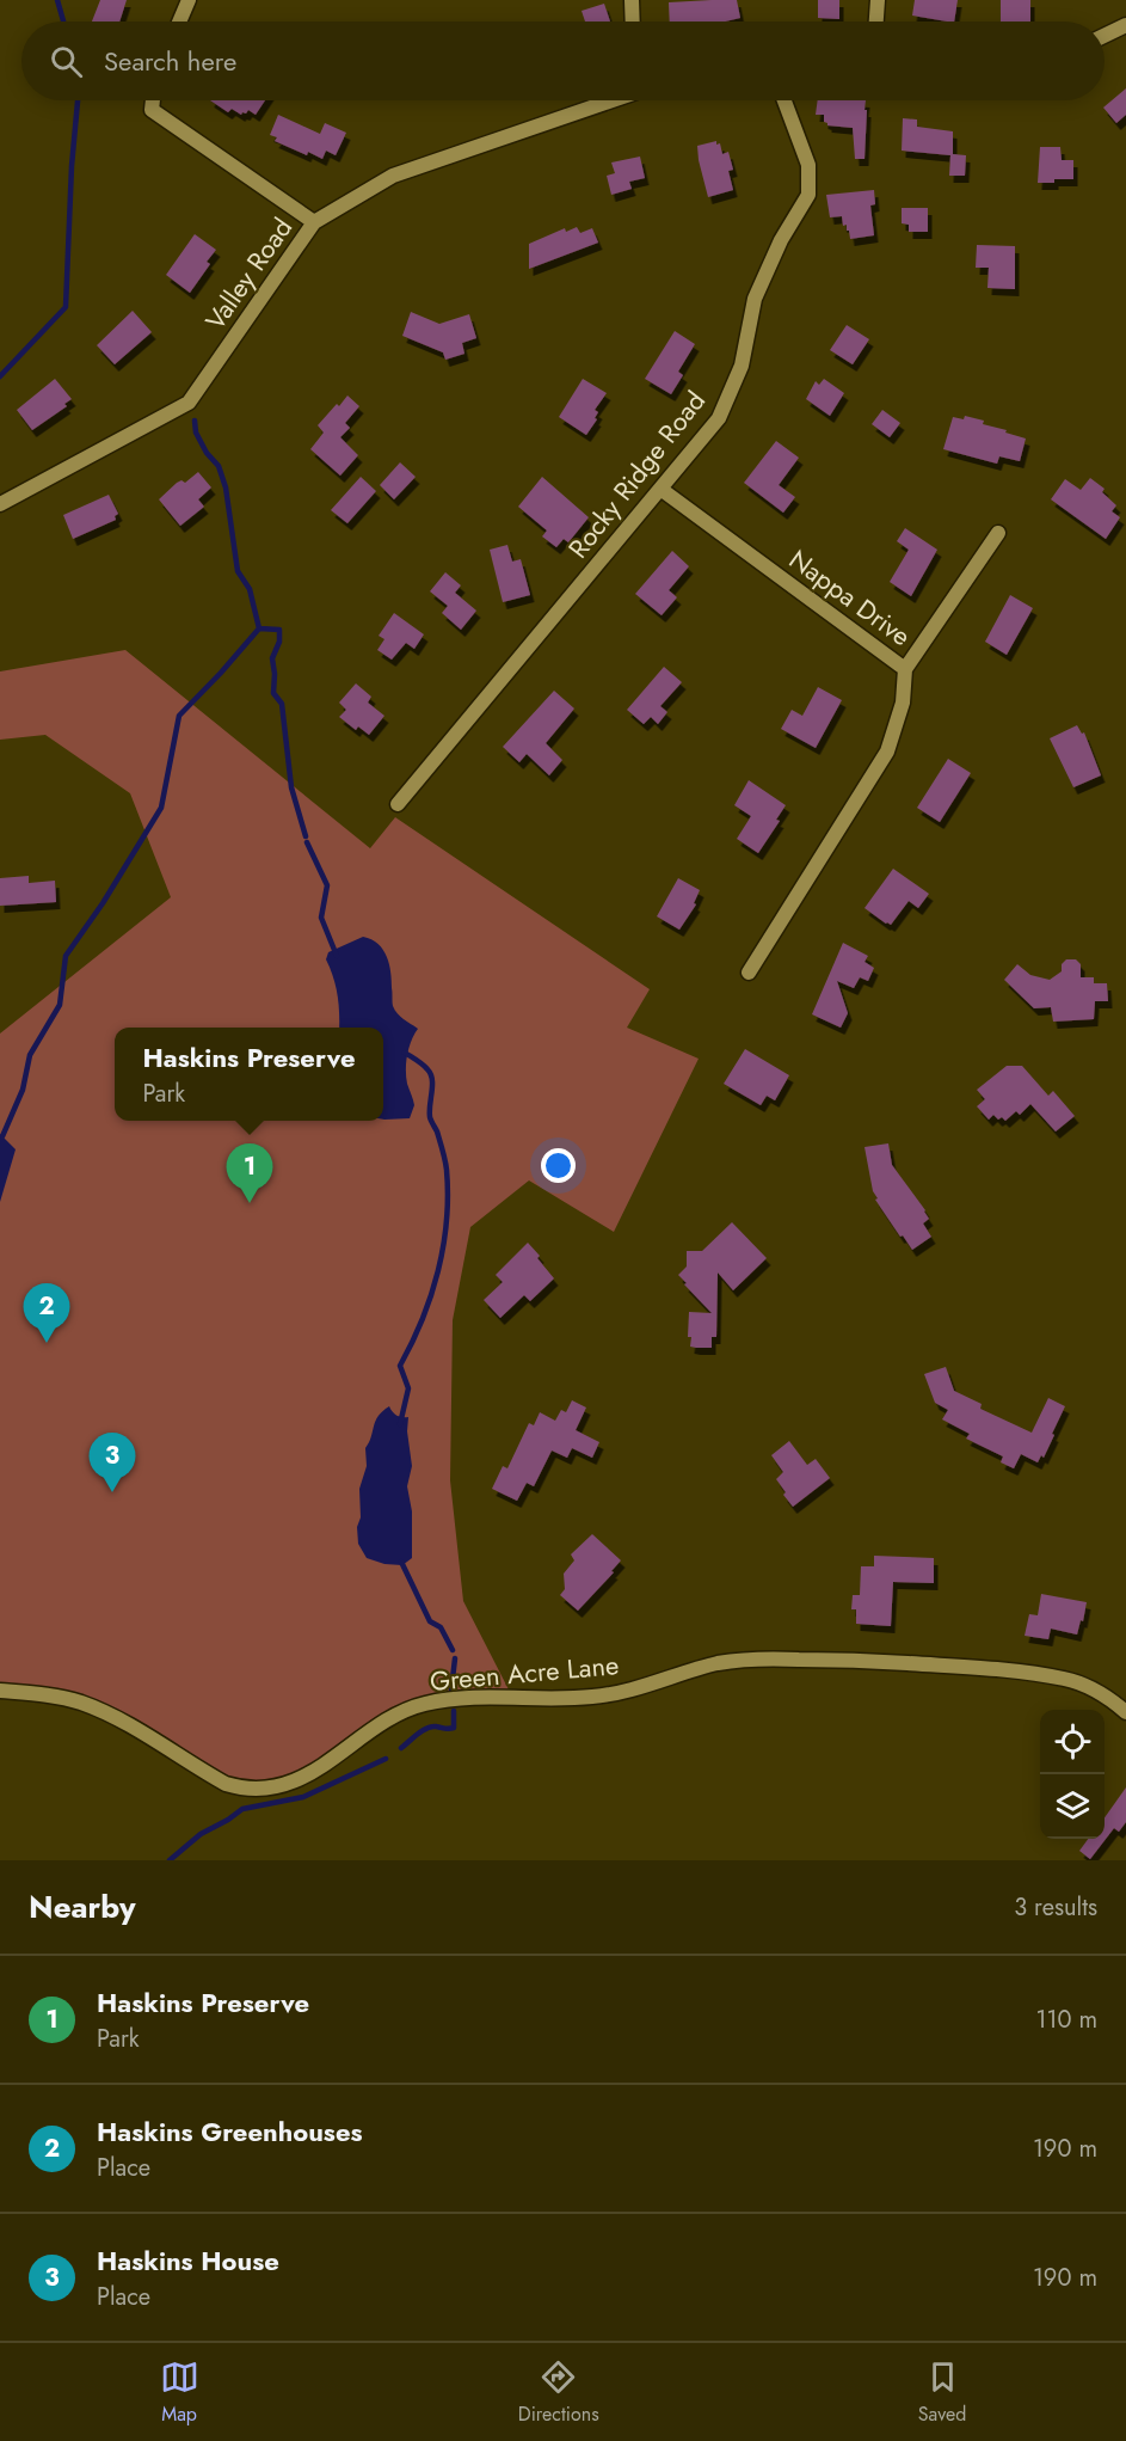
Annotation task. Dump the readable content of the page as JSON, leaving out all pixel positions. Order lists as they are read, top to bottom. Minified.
{"streets":{"street":["Valley Road","Rocky Ridge Road","Nappa Drive","Green Acre Lane"]},"crossings":[["Rocky Ridge Road","Nappa Drive"]],"page":{"search":"Search here","popup":["Haskins Preserve","Park"],"pins":["1","2","3"],"heading":["Nearby","3 results"],"list":[{"mark":"1","name":"Haskins Preserve","note":"Park","value":"110 m"},{"mark":"2","name":"Haskins Greenhouses","note":"Place","value":"190 m"},{"mark":"3","name":"Haskins House","note":"Place","value":"190 m"}],"nav":["Map","Directions","Saved"]}}
